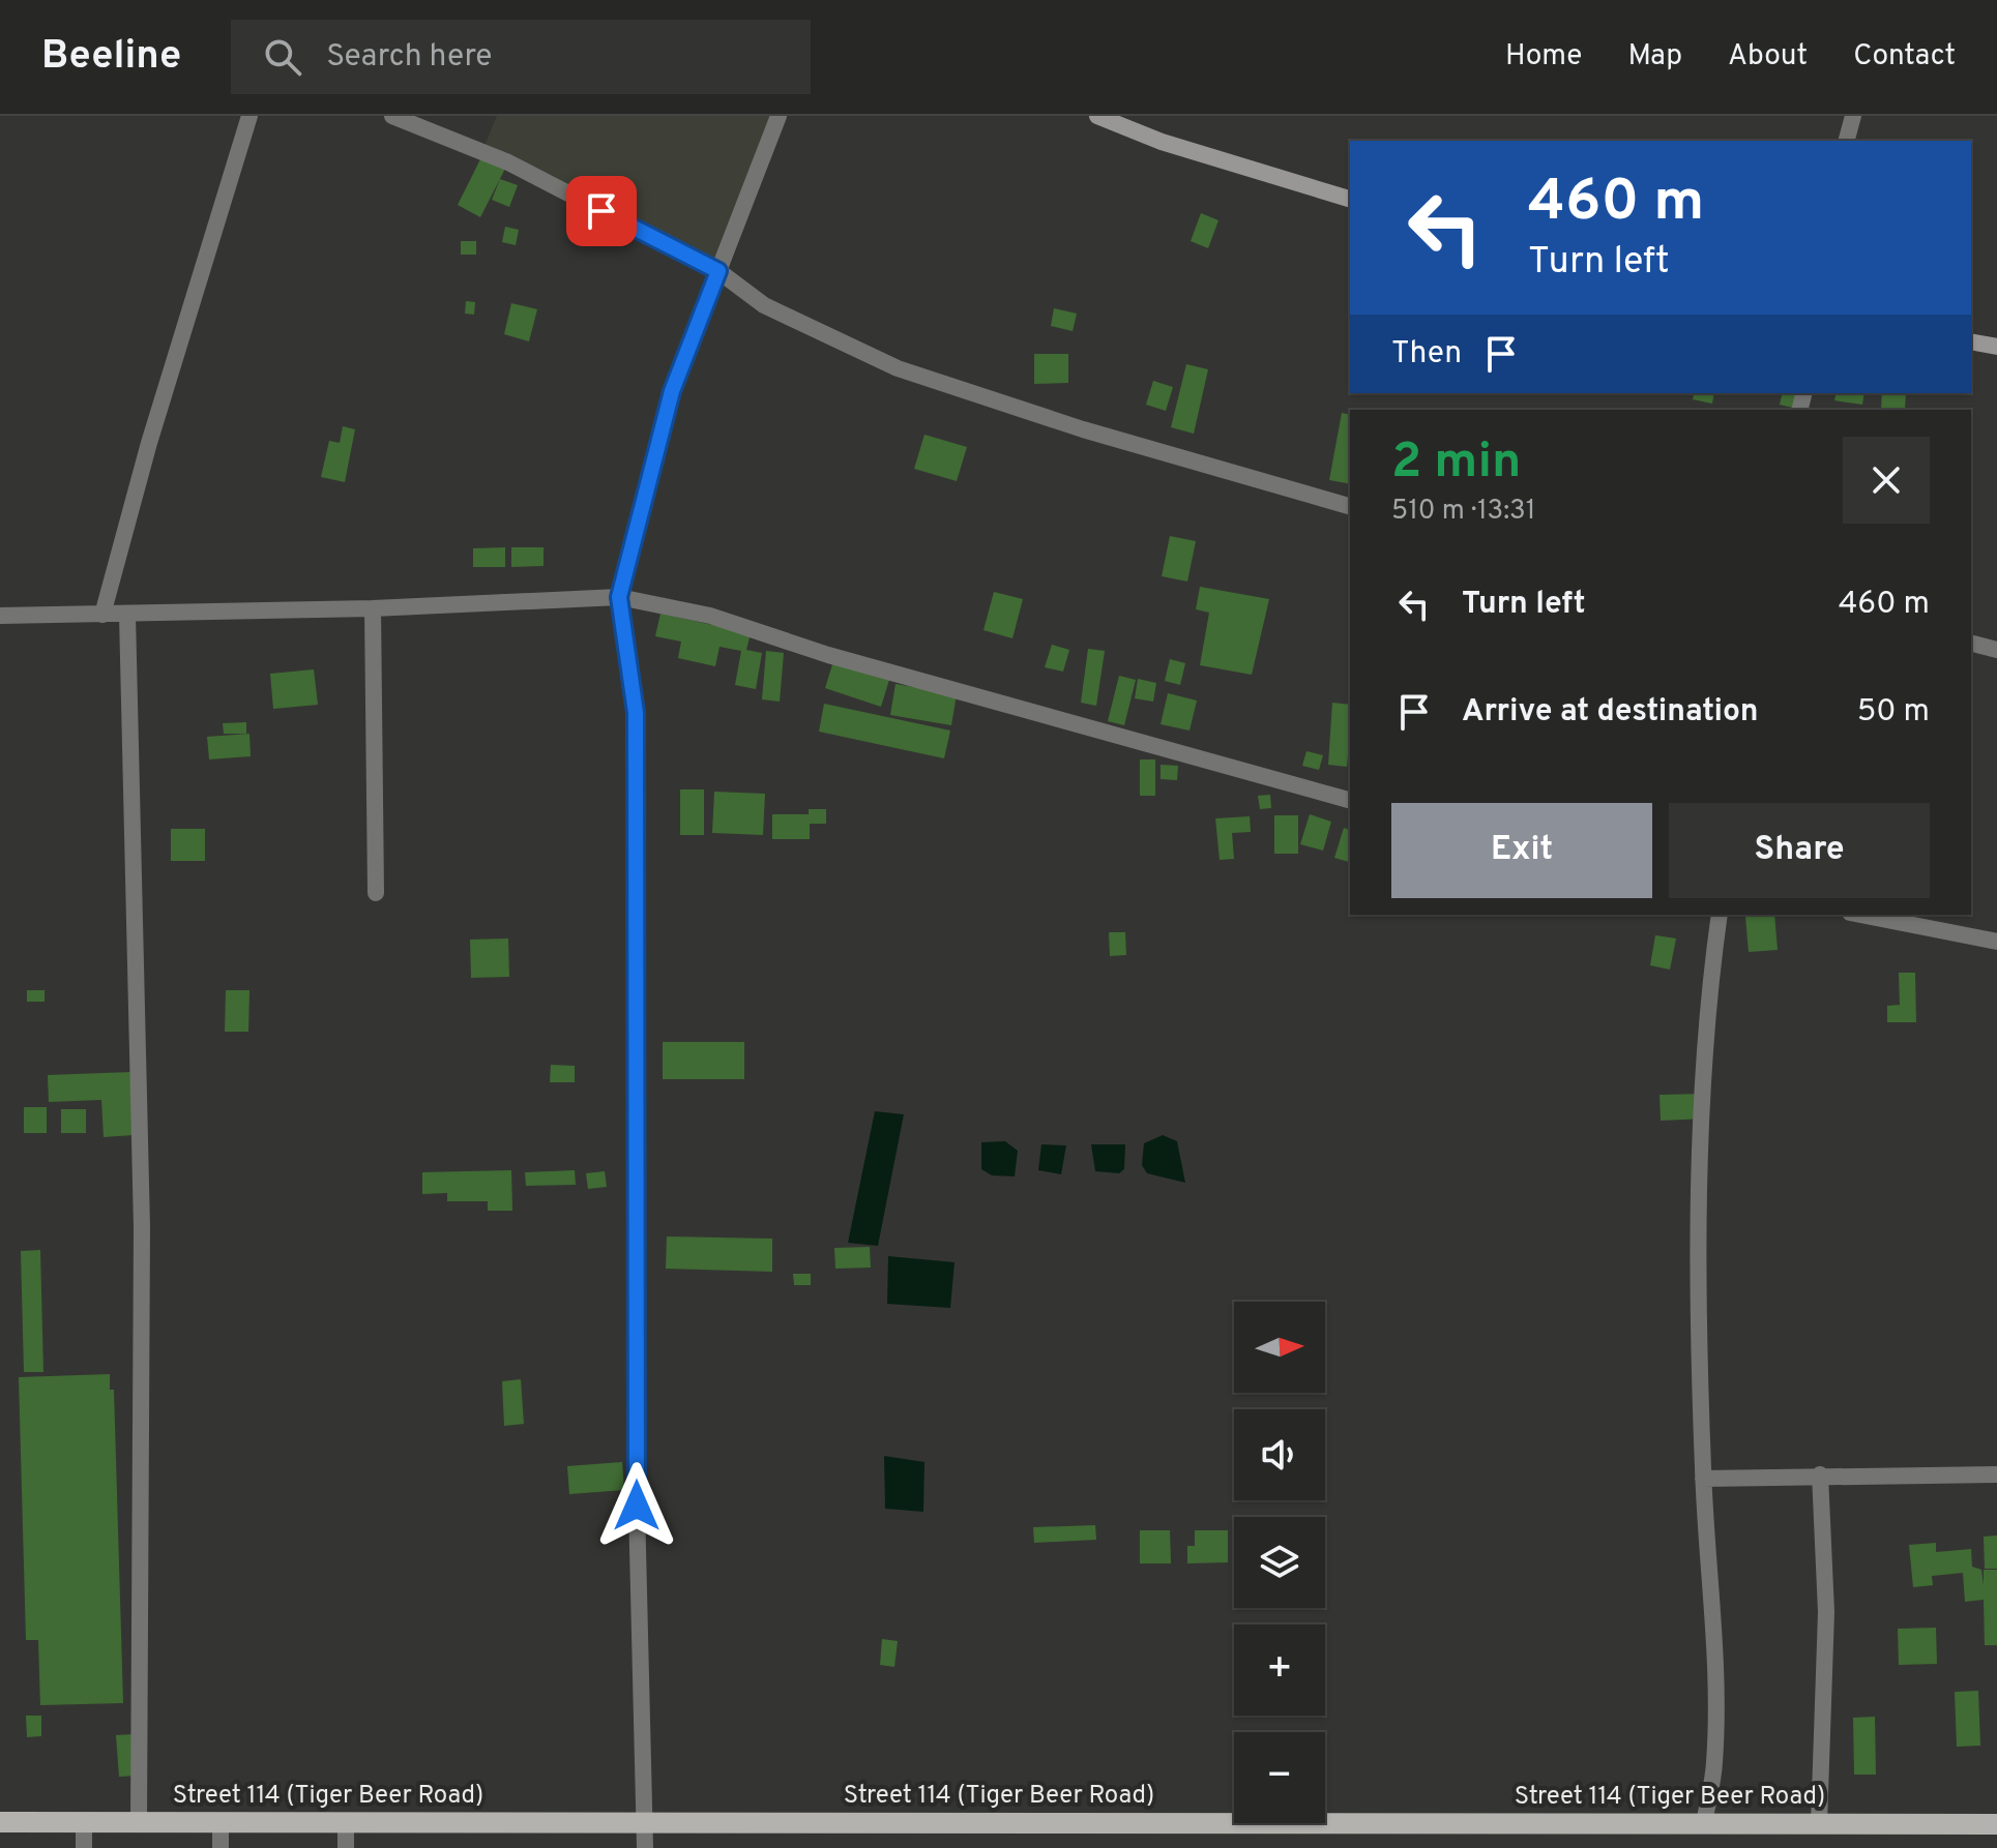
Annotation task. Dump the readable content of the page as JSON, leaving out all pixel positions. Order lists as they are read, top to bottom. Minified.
{"streets":{"main road":["Street 114 (Tiger Beer Road)"]},"north":"right","page":{"header":"Beeline","search":"Search here","nav":["Home","Map","About","Contact"],"turn":["460 m","Turn left"],"then":"Then","heading":["2 min","510 m · 13:31"],"list":[{"name":"Turn left","value":"460 m"},{"name":"Arrive at destination","value":"50 m"}],"buttons":["Exit","Share"],"map_buttons":["+","−"]}}
